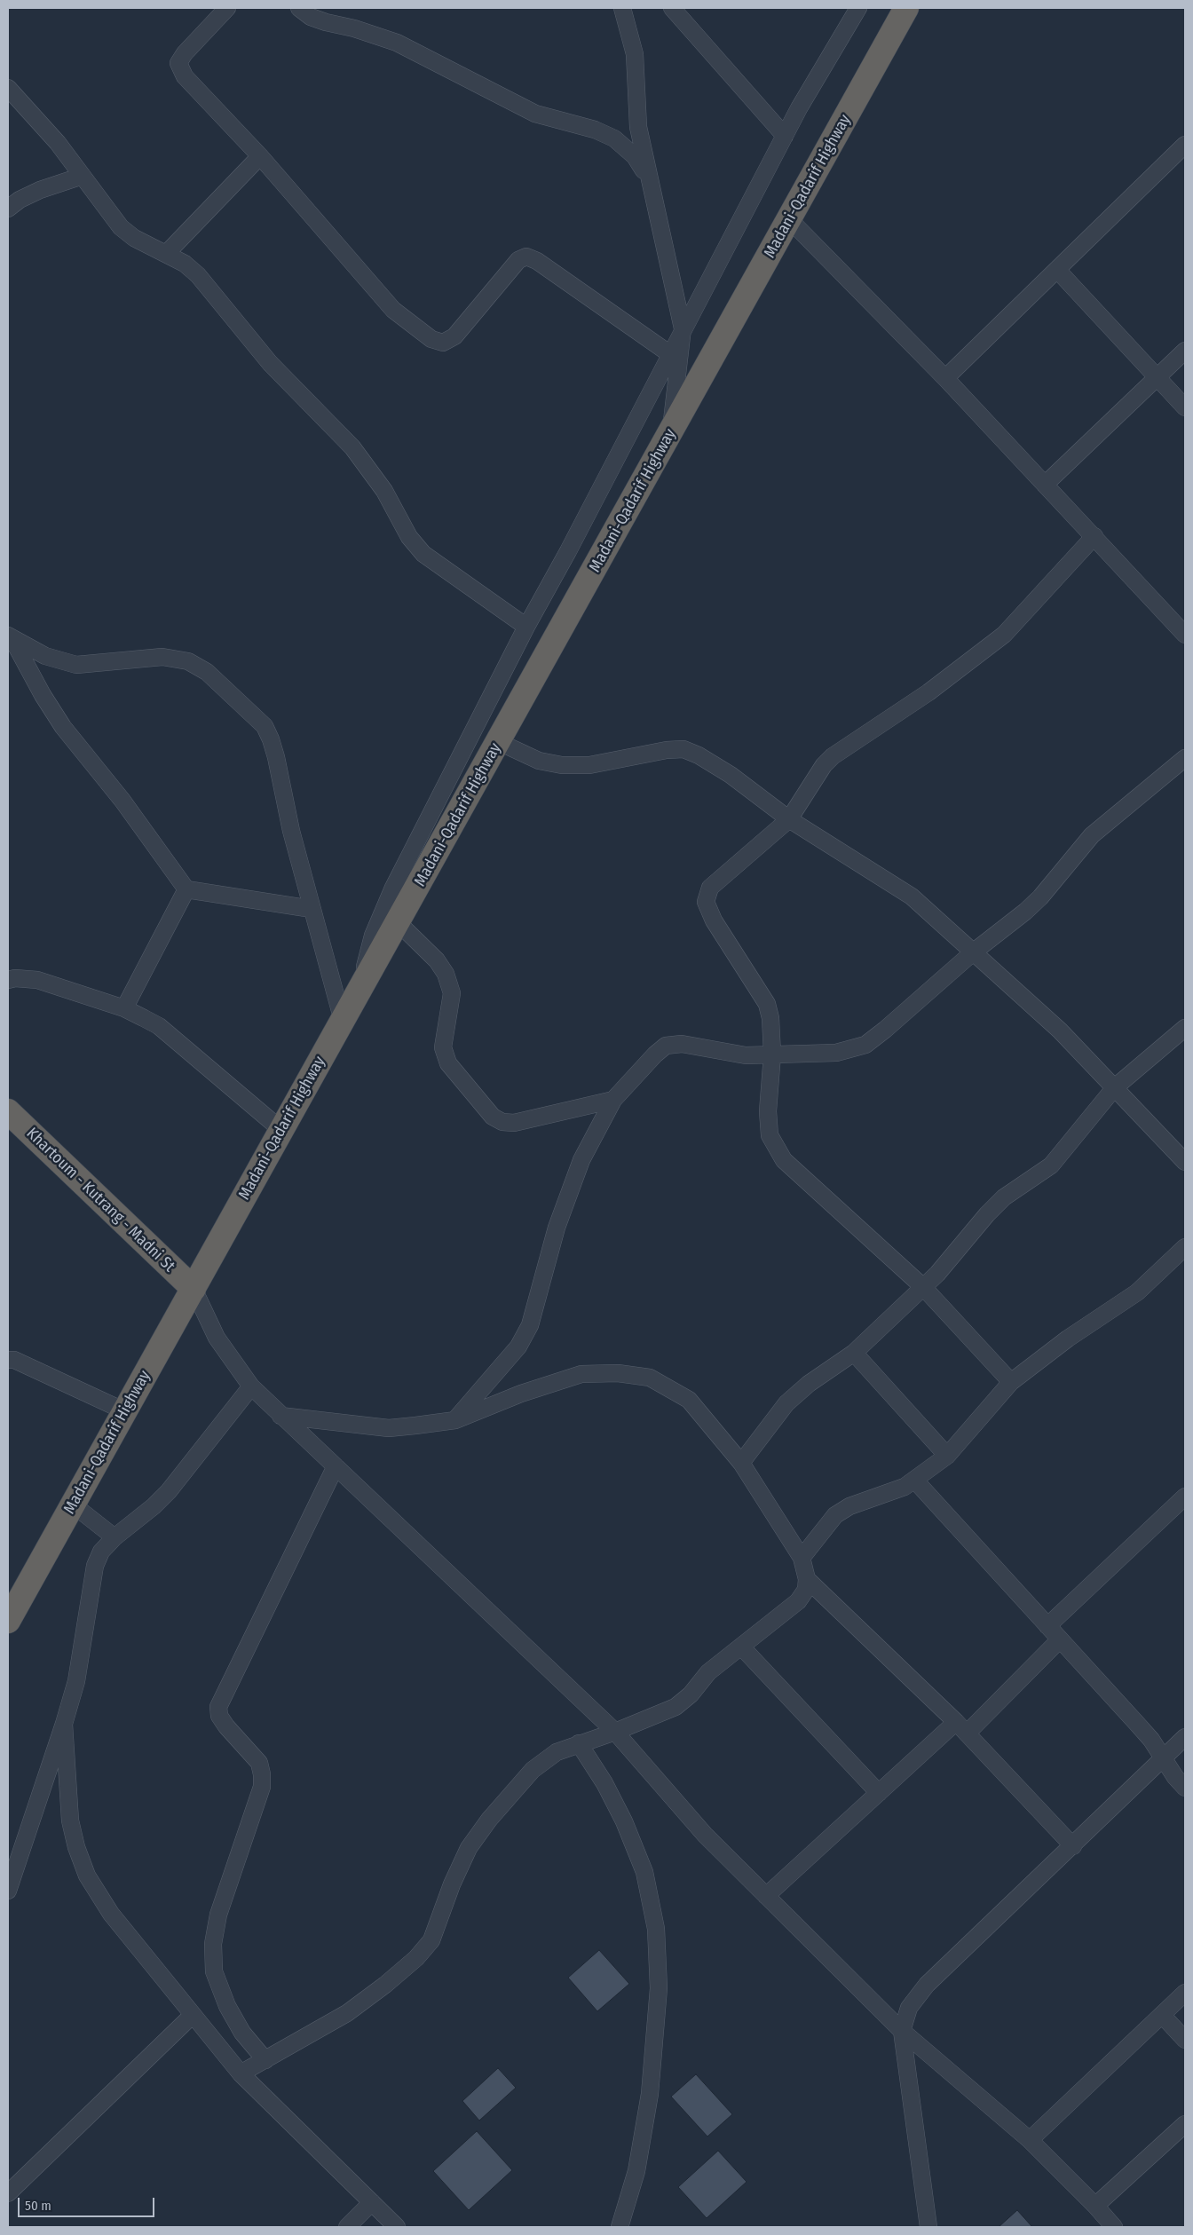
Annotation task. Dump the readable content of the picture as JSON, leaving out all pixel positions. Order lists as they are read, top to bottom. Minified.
{"streets":{"highway":["Madani-Qadarif Highway","Khartoum - Kutrang - Madni St"]},"crossings":[["Madani-Qadarif Highway","Khartoum - Kutrang - Madni St"]],"scale_bar":"50 m"}
